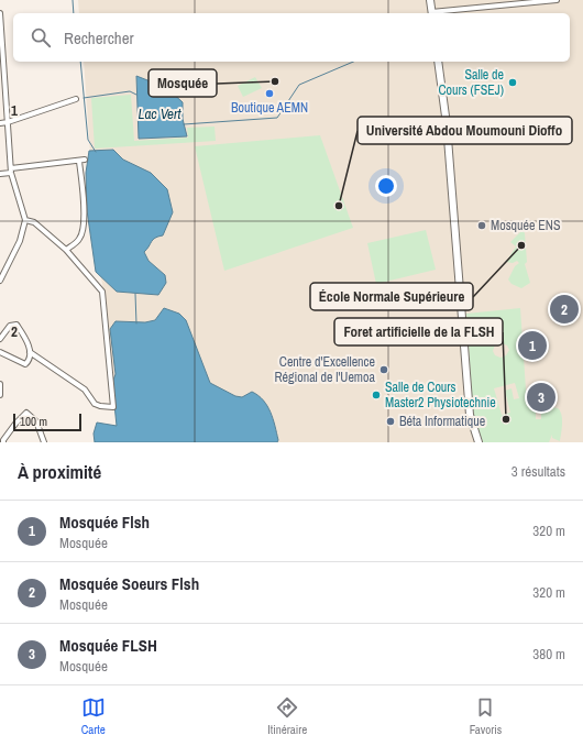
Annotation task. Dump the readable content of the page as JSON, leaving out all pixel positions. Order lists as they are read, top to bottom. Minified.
{"water":["Lac Vert"],"places":["Mosquée","Salle de Cours (FSEJ)","Boutique AEMN","Université Abdou Moumouni Dioffo","Mosquée ENS","École Normale Supérieure","Centre d'Excellence Régional de l'Uemoa","Salle de Cours Master2 Physiotechnie","Foret artificielle de la FLSH","Béta Informatique"],"scale_bar":"100 m","page":{"search":"Rechercher","pins":["2","1","3"],"scale":"100 m","heading":["À proximité","3 résultats"],"list":[{"mark":"1","name":"Mosquée Flsh","note":"Mosquée","value":"320 m"},{"mark":"2","name":"Mosquée Soeurs Flsh","note":"Mosquée","value":"320 m"},{"mark":"3","name":"Mosquée FLSH","note":"Mosquée","value":"380 m"}],"nav":["Carte","Itinéraire","Favoris"]},"grid":{"rows":["1","2"]}}
